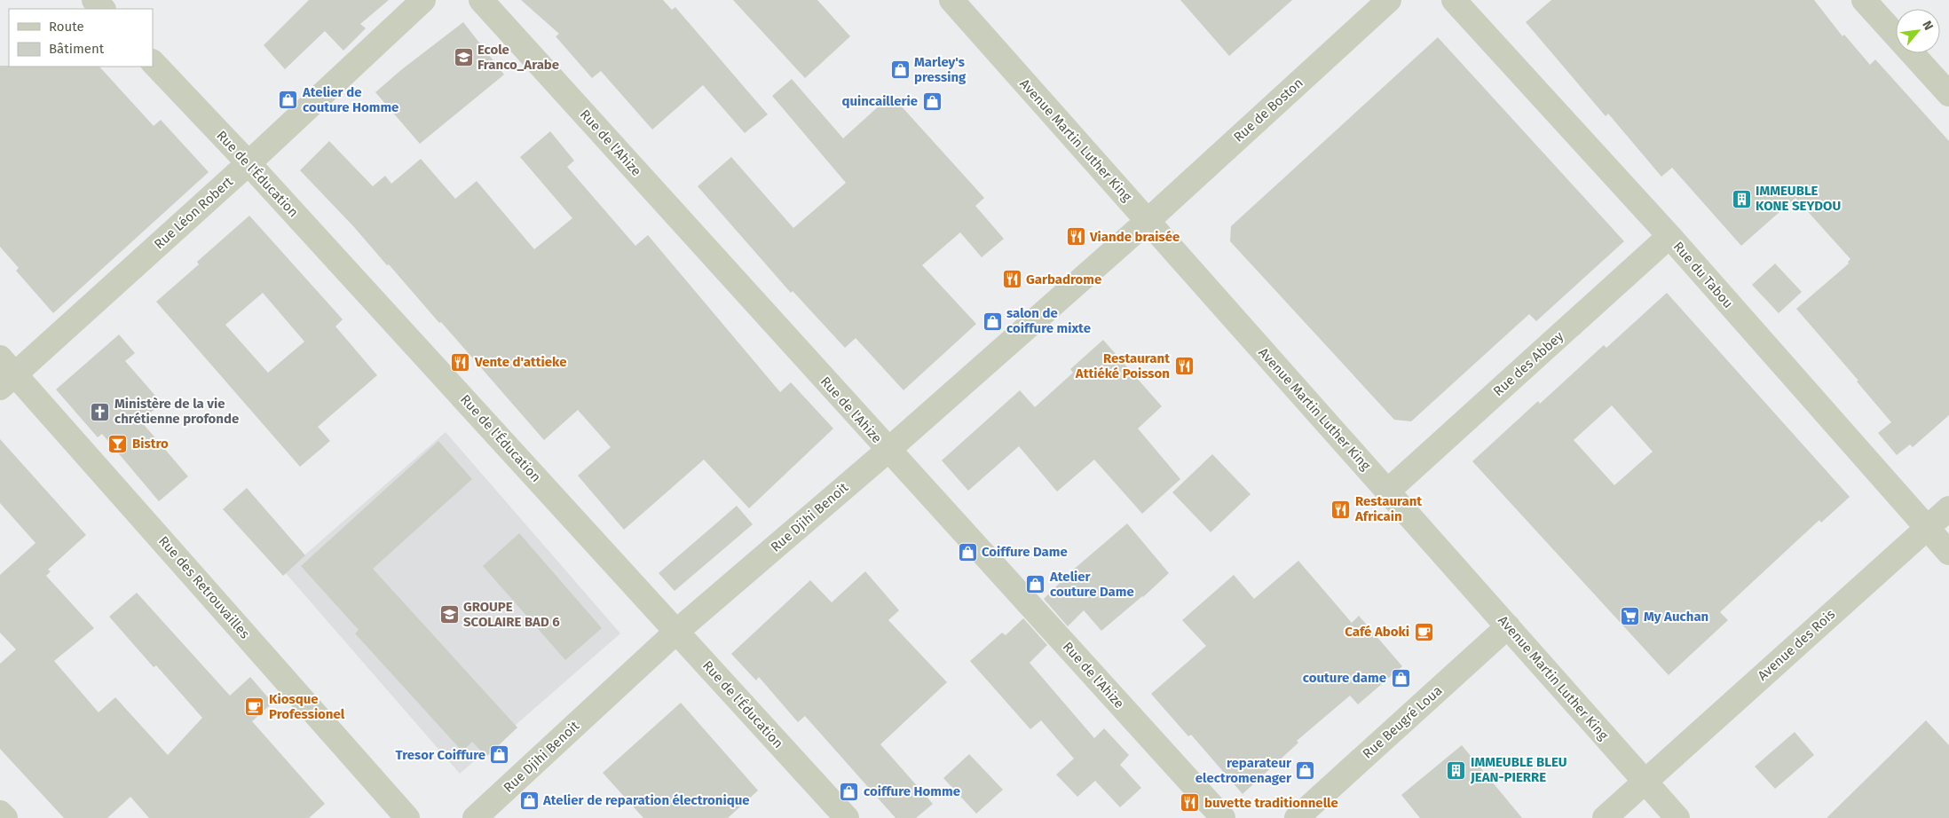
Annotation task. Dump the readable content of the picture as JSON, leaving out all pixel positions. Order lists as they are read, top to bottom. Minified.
{"streets":{"street":["Rue de Boston","Avenue Martin Luther King","Rue de l'Ahize","Rue de l'Éducation","Rue Léon Robert","Rue du Tabou","Rue des Abbey","Rue Djihi Benoit","Rue des Retrouvailles","Avenue des Rois","Rue Beugré Loua"]},"crossings":[["Rue de Boston","Avenue Martin Luther King"],["Rue de Boston","Rue Djihi Benoit"],["Avenue Martin Luther King","Rue des Abbey"],["Avenue Martin Luther King","Rue Djihi Benoit"],["Avenue Martin Luther King","Avenue des Rois"],["Avenue Martin Luther King","Rue Beugré Loua"],["Rue de l'Ahize","Rue Djihi Benoit"],["Rue de l'Éducation","Rue Léon Robert"],["Rue de l'Éducation","Rue Djihi Benoit"],["Rue Léon Robert","Rue des Retrouvailles"],["Rue du Tabou","Rue des Abbey"],["Rue du Tabou","Avenue des Rois"]],"places":{"school or university":["Ecole Franco_Arabe","GROUPE SCOLAIRE BAD 6"],"shop":["Marley's pressing","Atelier de couture Homme","quincaillerie","salon de coiffure mixte","Coiffure Dame","Atelier couture Dame","couture dame","Tresor Coiffure","reparateur electromenager","coiffure Homme","Atelier de reparation électronique"],"building":["IMMEUBLE KONE SEYDOU","IMMEUBLE BLEU JEAN-PIERRE"],"restaurant":["Viande braisée","Garbadrome","Vente d'attieke","Restaurant Attiéké Poisson","Restaurant Africain","buvette traditionnelle"],"church":["Ministère de la vie chrétienne profonde"],"bar":["Bistro"],"supermarket":["My Auchan"],"cafe":["Café Aboki","Kiosque Professionel"]},"legend":["Route","Bâtiment"],"north":"top right"}
